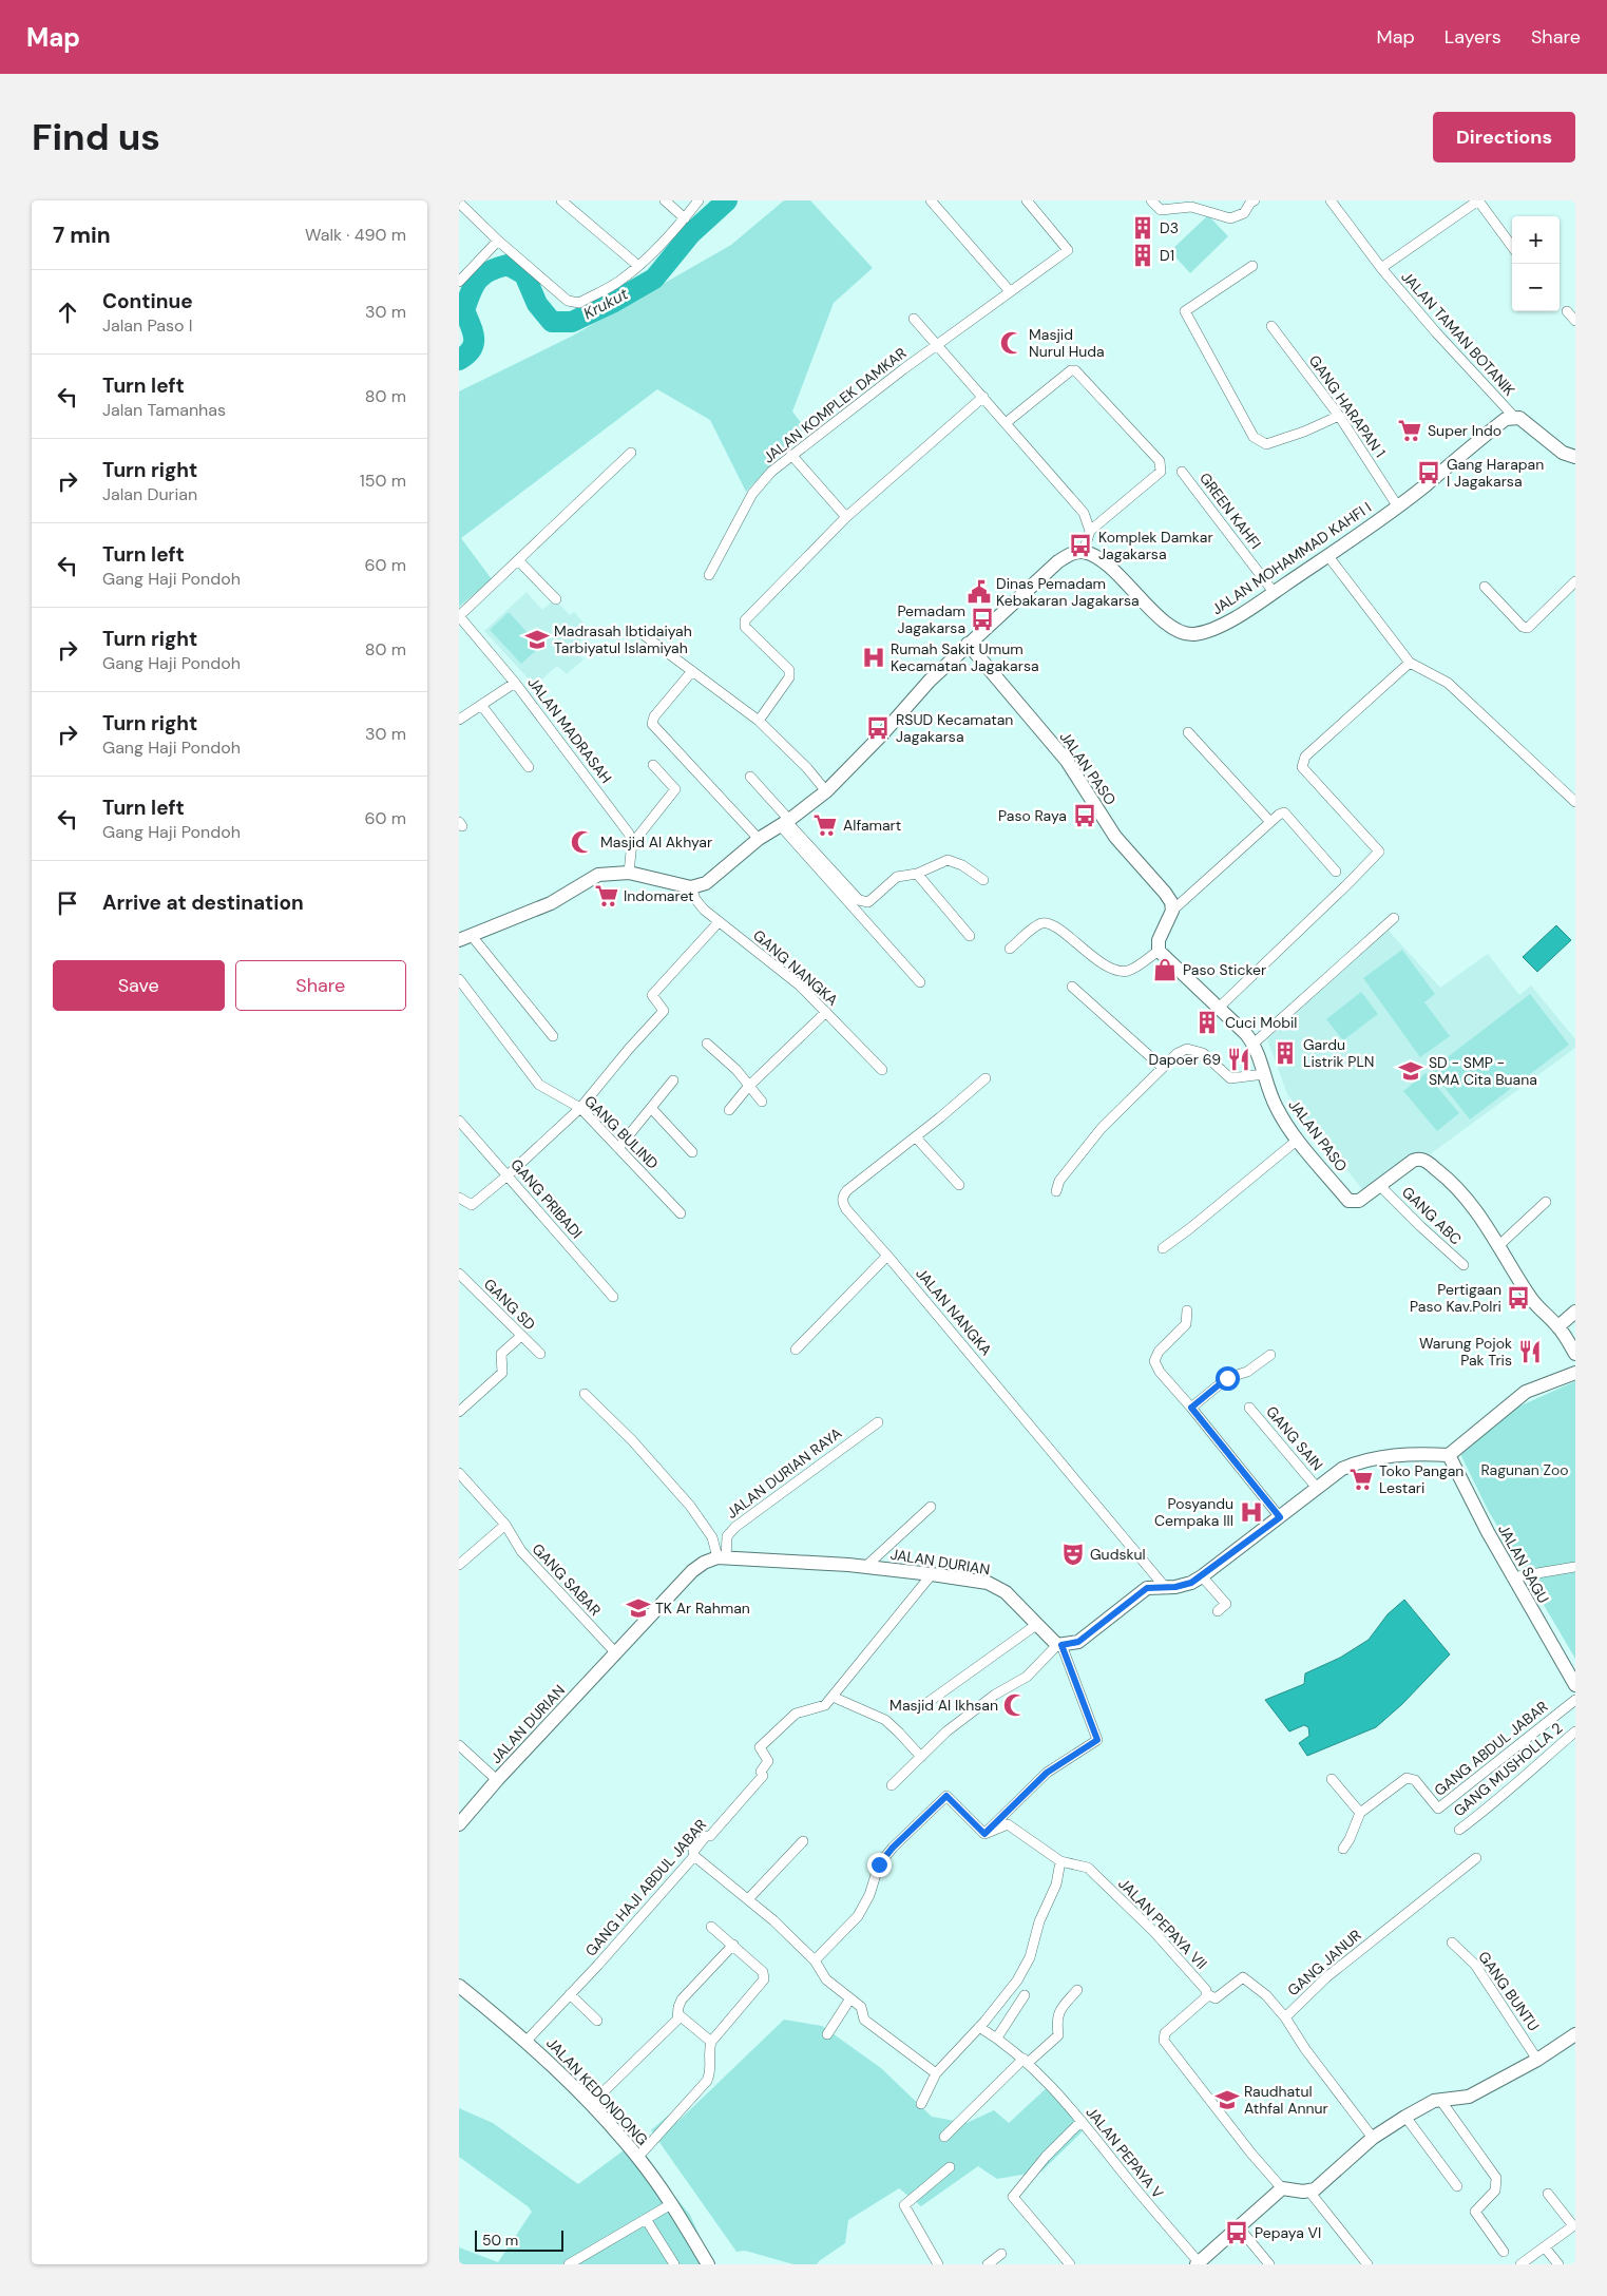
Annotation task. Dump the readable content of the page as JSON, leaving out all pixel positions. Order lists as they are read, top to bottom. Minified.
{"streets":{"main road":["JALAN MOHAMMAD KAHFI I","JALAN PASO","JALAN DURIAN","JALAN SAGU","JALAN KEDONDONG"],"street":["JALAN TAMAN BOTANIK","JALAN KOMPLEK DAMKAR","GANG HARAPAN 1","GREEN KAHFI","JALAN MADRASAH","GANG NANGKA","GANG BULIND","GANG PRIBADI","GANG ABC","GANG SD","JALAN NANGKA","GANG SAIN","JALAN DURIAN RAYA","GANG SABAR","GANG ABDUL JABAR","GANG MUSHOLLA 2","GANG HAJI ABDUL JABAR","JALAN PEPAYA VII","GANG JANUR","GANG BUNTU","JALAN PEPAYA V"]},"crossings":[["JALAN TAMAN BOTANIK","JALAN MOHAMMAD KAHFI I"],["GANG HARAPAN 1","JALAN MOHAMMAD KAHFI I"],["GREEN KAHFI","JALAN MOHAMMAD KAHFI I"],["JALAN PASO","GANG ABC"],["JALAN DURIAN RAYA","JALAN DURIAN"],["JALAN DURIAN","GANG SABAR"],["JALAN DURIAN","GANG HAJI ABDUL JABAR"],["GANG HAJI ABDUL JABAR","JALAN KEDONDONG"]],"water":["Krukut"],"parks":["Ragunan Zoo"],"places":{"building":["D3","D1","Cuci Mobil","Gardu Listrik PLN"],"mosque":["Masjid Nurul Huda","Masjid Al Akhyar","Masjid Al Ikhsan"],"supermarket":["Super Indo","Alfamart","Indomaret","Toko Pangan Lestari"],"bus stop":["Gang Harapan I Jagakarsa","Komplek Damkar Jagakarsa","Pemadam Jagakarsa","RSUD Kecamatan Jagakarsa","Paso Raya","Pertigaan Paso Kav.Polri","Pepaya VI"],"public building":["Dinas Pemadam Kebakaran Jagakarsa"],"school or university":["Madrasah Ibtidaiyah Tarbiyatul Islamiyah","SD - SMP - SMA Cita Buana","TK Ar Rahman","Raudhatul Athfal Annur"],"hospital":["Rumah Sakit Umum Kecamatan Jagakarsa","Posyandu Cempaka III"],"shop":["Paso Sticker"],"restaurant":["Dapoer 69","Warung Pojok Pak Tris"],"theatre":["Gudskul"]},"scale_bar":"50 m","page":{"header":"Map","nav":["Map","Layers","Share"],"buttons":["Directions",["Save","Share"]],"title":"Find us","heading":["7 min","Walk · 490 m"],"map_buttons":["+","−"],"list":[["Continue","Jalan Paso I","30 m"],["Turn left","Jalan Tamanhas","80 m"],["Turn right","Jalan Durian","150 m"],["Turn left","Gang Haji Pondoh","60 m"],["Turn right","Gang Haji Pondoh","80 m"],["Turn right","Gang Haji Pondoh","30 m"],["Turn left","Gang Haji Pondoh","60 m"],"Arrive at destination"],"scale":"50 m"}}
